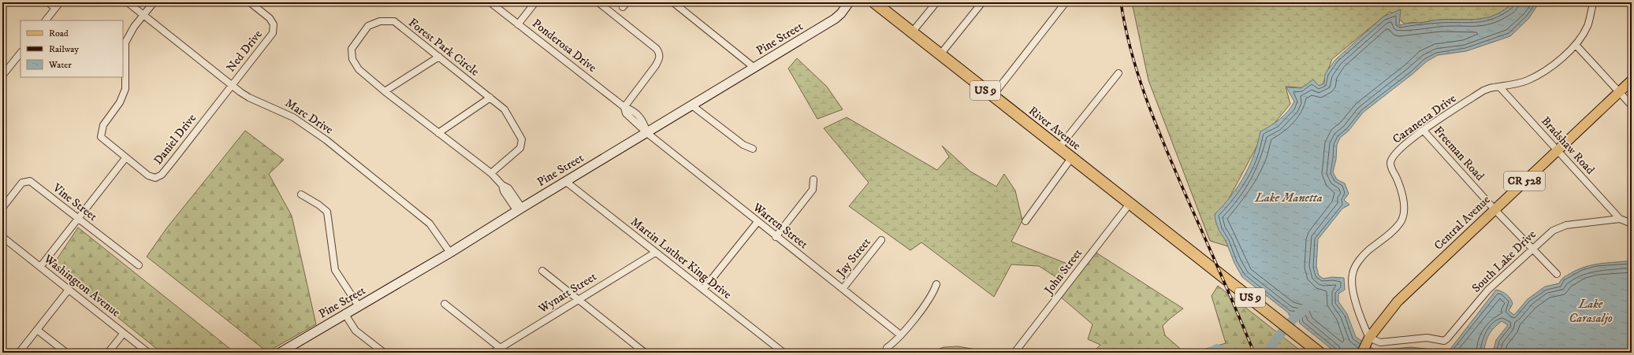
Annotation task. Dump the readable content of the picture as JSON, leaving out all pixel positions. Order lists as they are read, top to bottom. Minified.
{"streets":{"highway":["US 9","River Avenue"],"main road":["CR 528","Central Avenue"],"street":["Pine Street","Ponderosa Drive","Forest Park Circle","Ned Drive","Marc Drive","Caranetta Drive","Daniel Drive","Bradshaw Road","Freeman Road","Vine Street","Warren Street","Jay Street","Martin Luther King Drive","South Lake Drive","John Street","Washington Avenue","Wynatt Street"]},"crossings":[["Pine Street","Ponderosa Drive"],["Pine Street","Forest Park Circle"],["Pine Street","Marc Drive"],["Pine Street","Warren Street"],["Pine Street","Martin Luther King Drive"],["Ponderosa Drive","Warren Street"],["Ned Drive","Marc Drive"],["Ned Drive","Daniel Drive"],["Marc Drive","Daniel Drive"],["Caranetta Drive","Bradshaw Road"],["Caranetta Drive","Freeman Road"],["Caranetta Drive","Central Avenue"],["Caranetta Drive","South Lake Drive"],["River Avenue","John Street"],["Bradshaw Road","Central Avenue"],["Bradshaw Road","South Lake Drive"],["Freeman Road","Central Avenue"],["Freeman Road","South Lake Drive"],["Central Avenue","South Lake Drive"],["Warren Street","Jay Street"],["Martin Luther King Drive","Wynatt Street"]],"water":["Lake Manetta","Lake Carasaljo"],"legend":["Road","Railway","Water"]}
